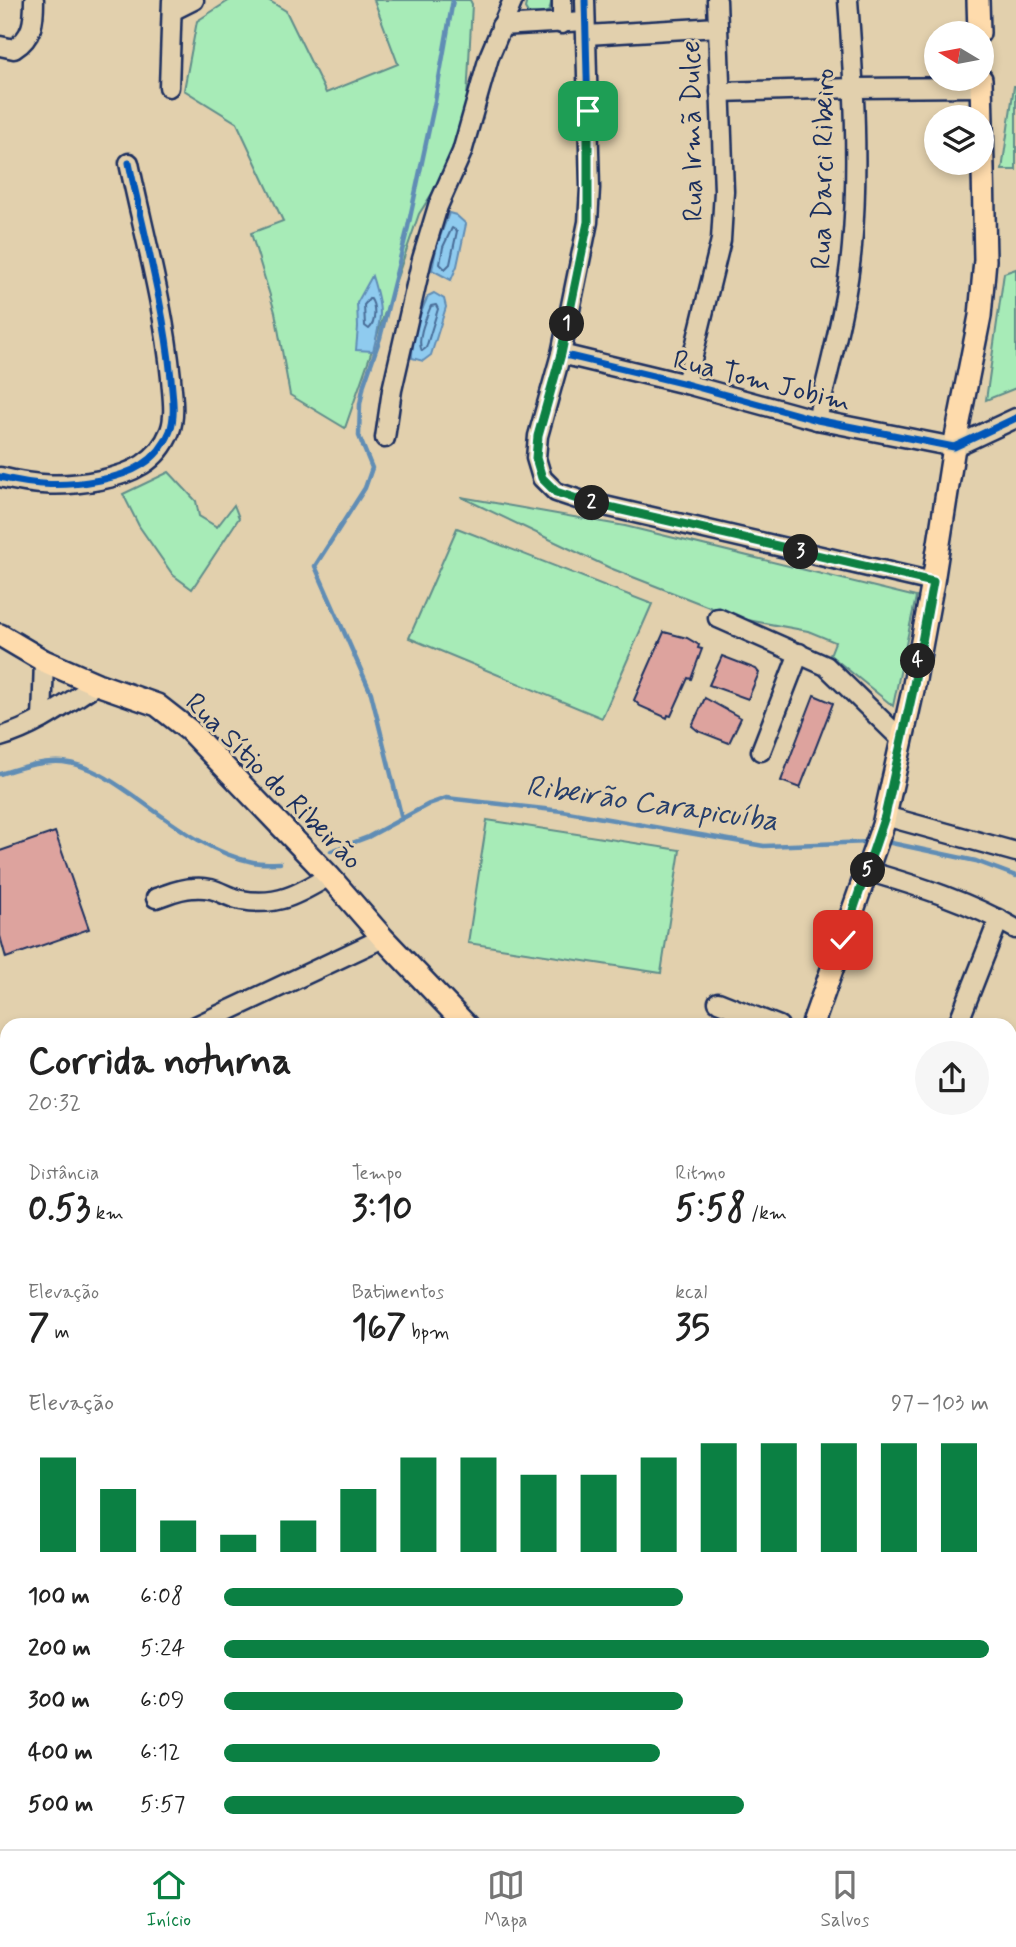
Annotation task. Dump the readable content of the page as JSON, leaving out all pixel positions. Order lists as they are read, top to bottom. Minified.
{"streets":{"main road":["Rua Sítio do Ribeirão"],"street":["Rua Irmã Dulce","Rua Darci Ribeiro","Rua Tom Jobim"]},"crossings":[["Rua Irmã Dulce","Rua Tom Jobim"],["Rua Darci Ribeiro","Rua Tom Jobim"]],"water":["Ribeirão Carapicuíba"],"north":"left","page":{"pins":["1","2","3","4","5"],"heading":["Corrida noturna","20:32"],"stats":[["Distância","0.53 km"],["Tempo","3:10"],["Ritmo","5:58 /km"],["Elevação","7 m"],["Batimentos","167 bpm"],["kcal","35"]],"chart":["Elevação","97–103 m"],"list":[{"name":"100 m","note":"6:08"},{"name":"200 m","note":"5:24"},{"name":"300 m","note":"6:09"},{"name":"400 m","note":"6:12"},{"name":"500 m","note":"5:57"}],"tabs":["Início","Mapa","Salvos"]}}
